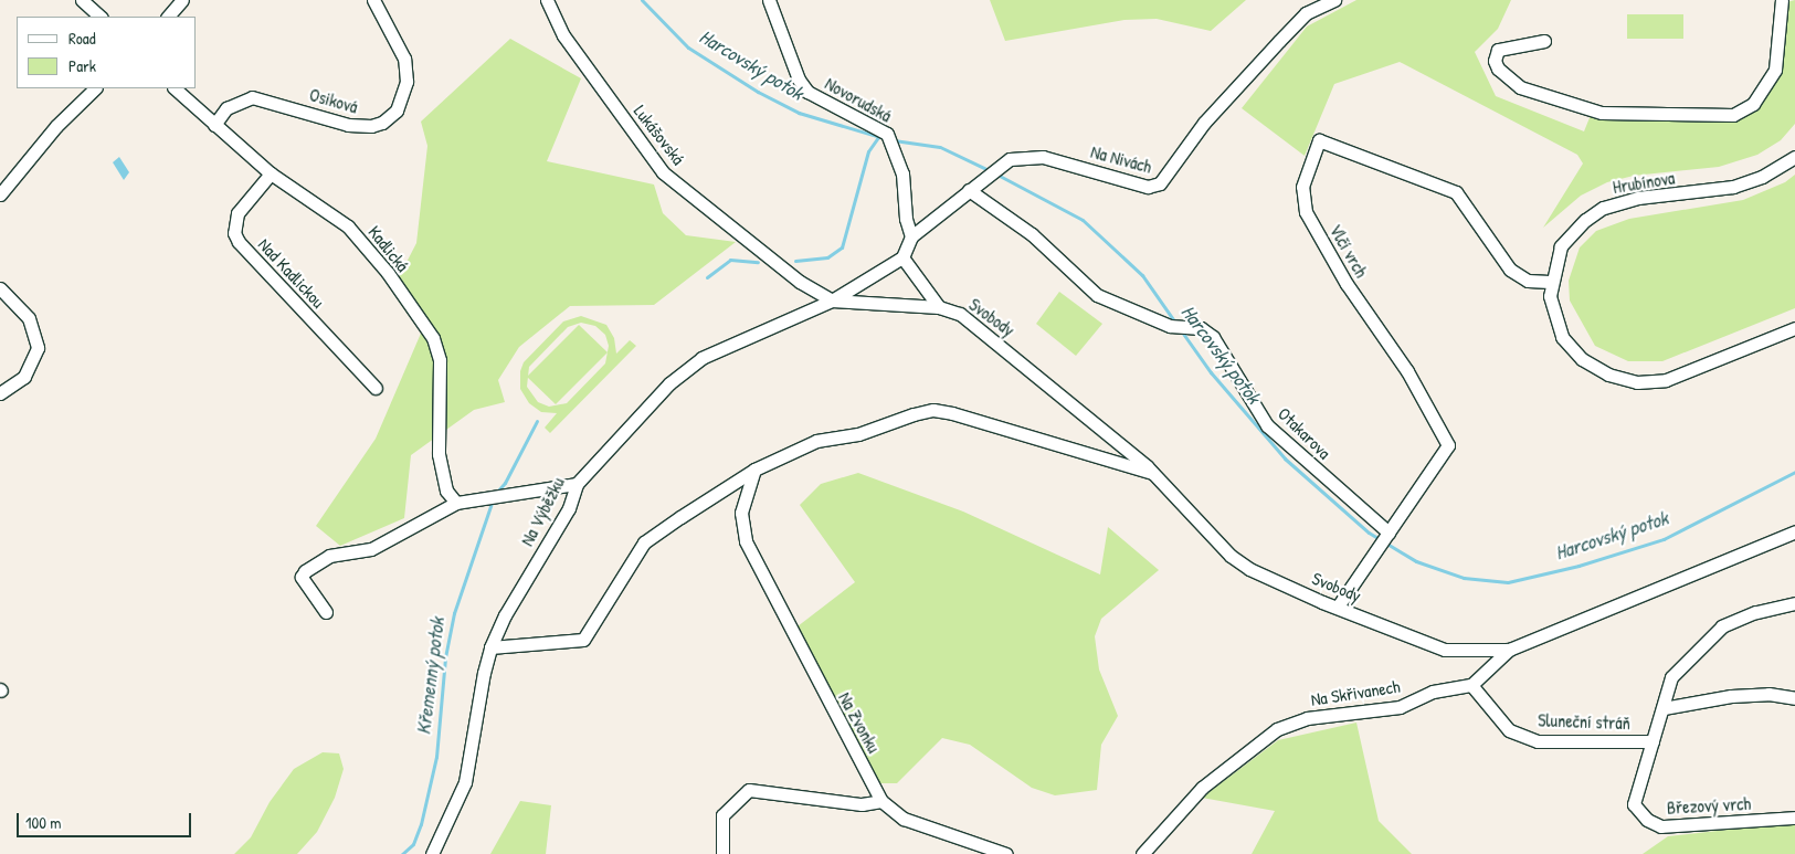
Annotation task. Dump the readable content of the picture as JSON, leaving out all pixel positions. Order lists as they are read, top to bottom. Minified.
{"streets":{"street":["Novorudská","Osiková","Lukášovská","Na Nivách","Hrubínova","Kadlická","Vlčí vrch","Nad Kadlickou","Svobody","Otakarova","Na Výběžku","Na Skřivanech","Sluneční stráň","Na Zvonku","Březový vrch"]},"crossings":[["Novorudská","Na Nivách"],["Osiková","Kadlická"],["Lukášovská","Svobody"],["Lukášovská","Na Výběžku"],["Na Nivách","Otakarova"],["Hrubínova","Vlčí vrch"],["Kadlická","Nad Kadlickou"],["Vlčí vrch","Svobody"],["Vlčí vrch","Otakarova"],["Svobody","Na Výběžku"],["Na Skřivanech","Sluneční stráň"],["Sluneční stráň","Březový vrch"]],"water":["Harcovský potok","Křemenný potok"],"legend":["Road","Park"],"scale_bar":"100 m"}
